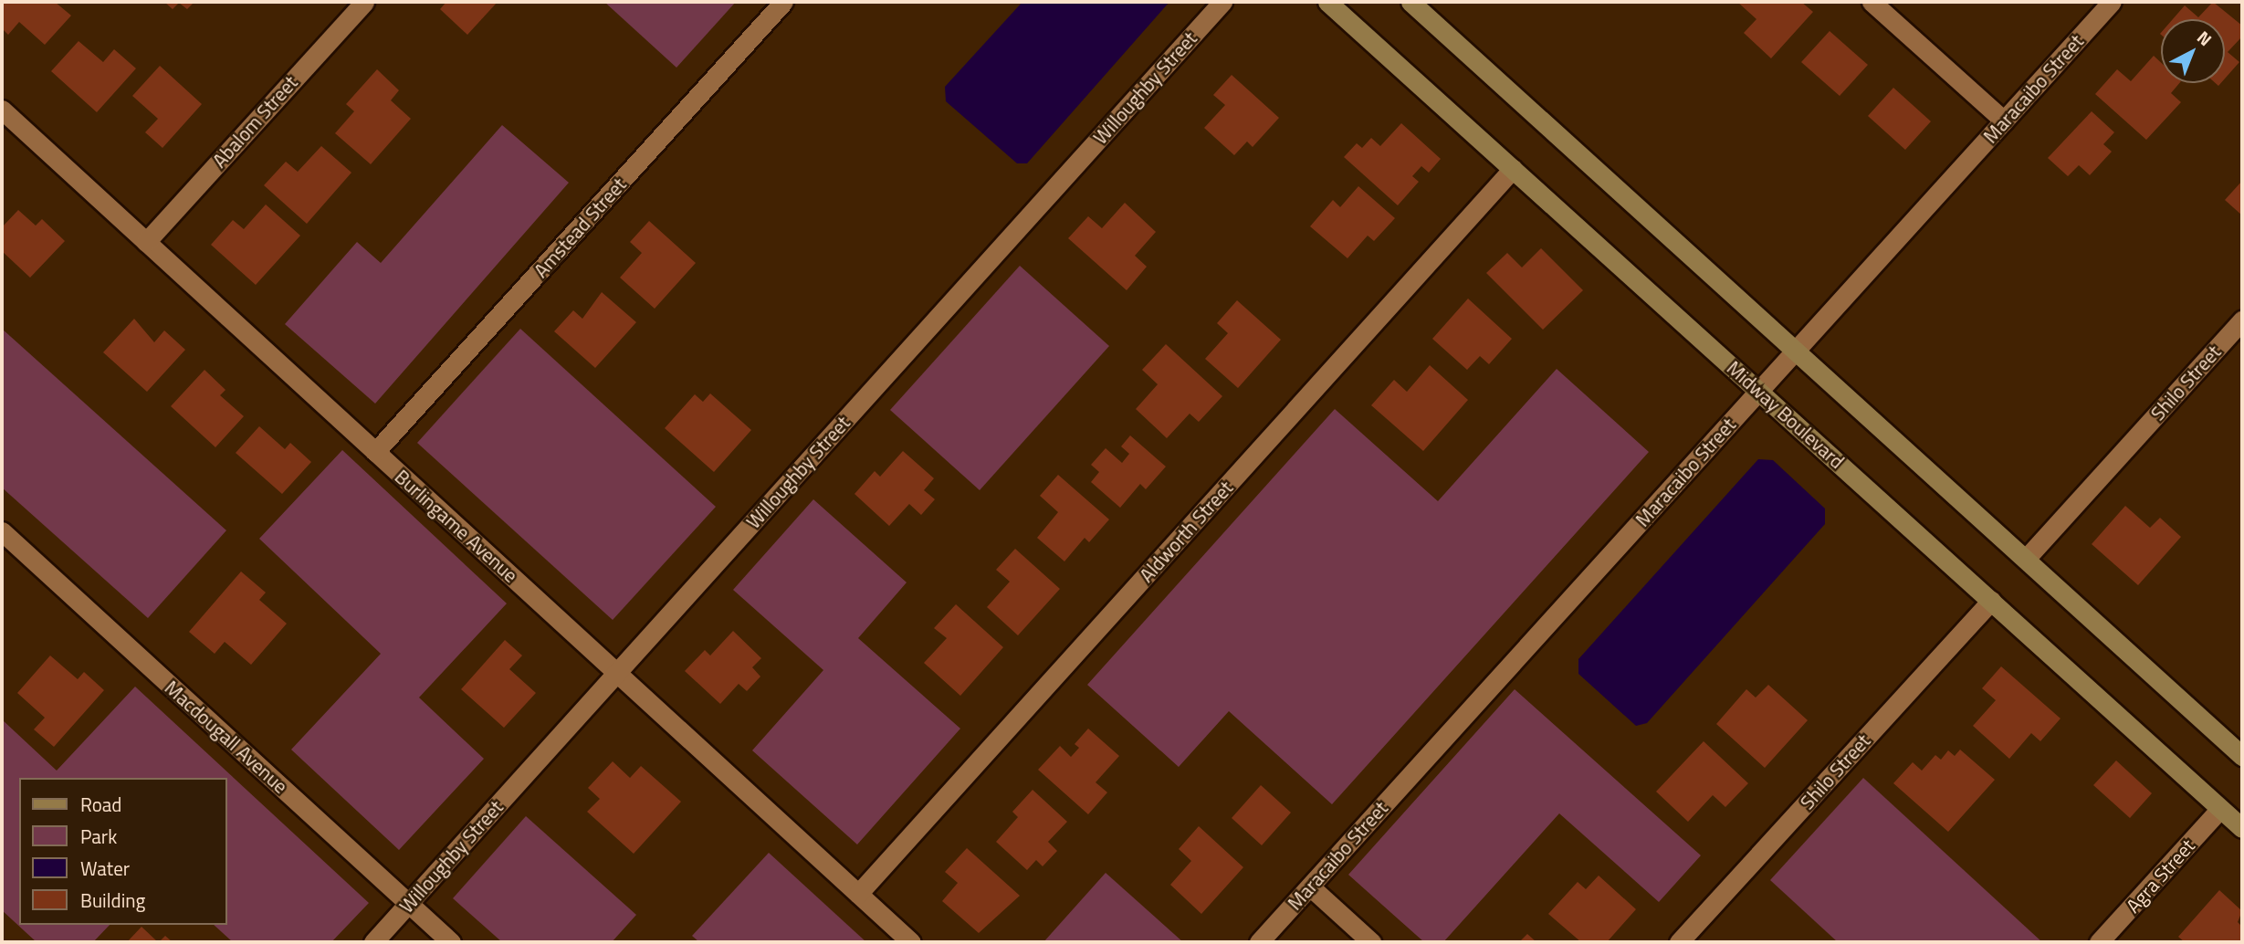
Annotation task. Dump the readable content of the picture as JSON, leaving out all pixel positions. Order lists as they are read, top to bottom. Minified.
{"streets":{"street":["Willoughby Street","Maracaibo Street","Abalom Street","Amstead Street","Shilo Street","Midway Boulevard","Burlingame Avenue","Aldworth Street","Macdougall Avenue","Agra Street"]},"crossings":[["Willoughby Street","Burlingame Avenue"],["Willoughby Street","Macdougall Avenue"],["Maracaibo Street","Midway Boulevard"],["Abalom Street","Burlingame Avenue"],["Amstead Street","Burlingame Avenue"],["Shilo Street","Midway Boulevard"],["Midway Boulevard","Aldworth Street"],["Midway Boulevard","Agra Street"],["Burlingame Avenue","Aldworth Street"]],"legend":["Road","Park","Water","Building"],"north":"top right"}
